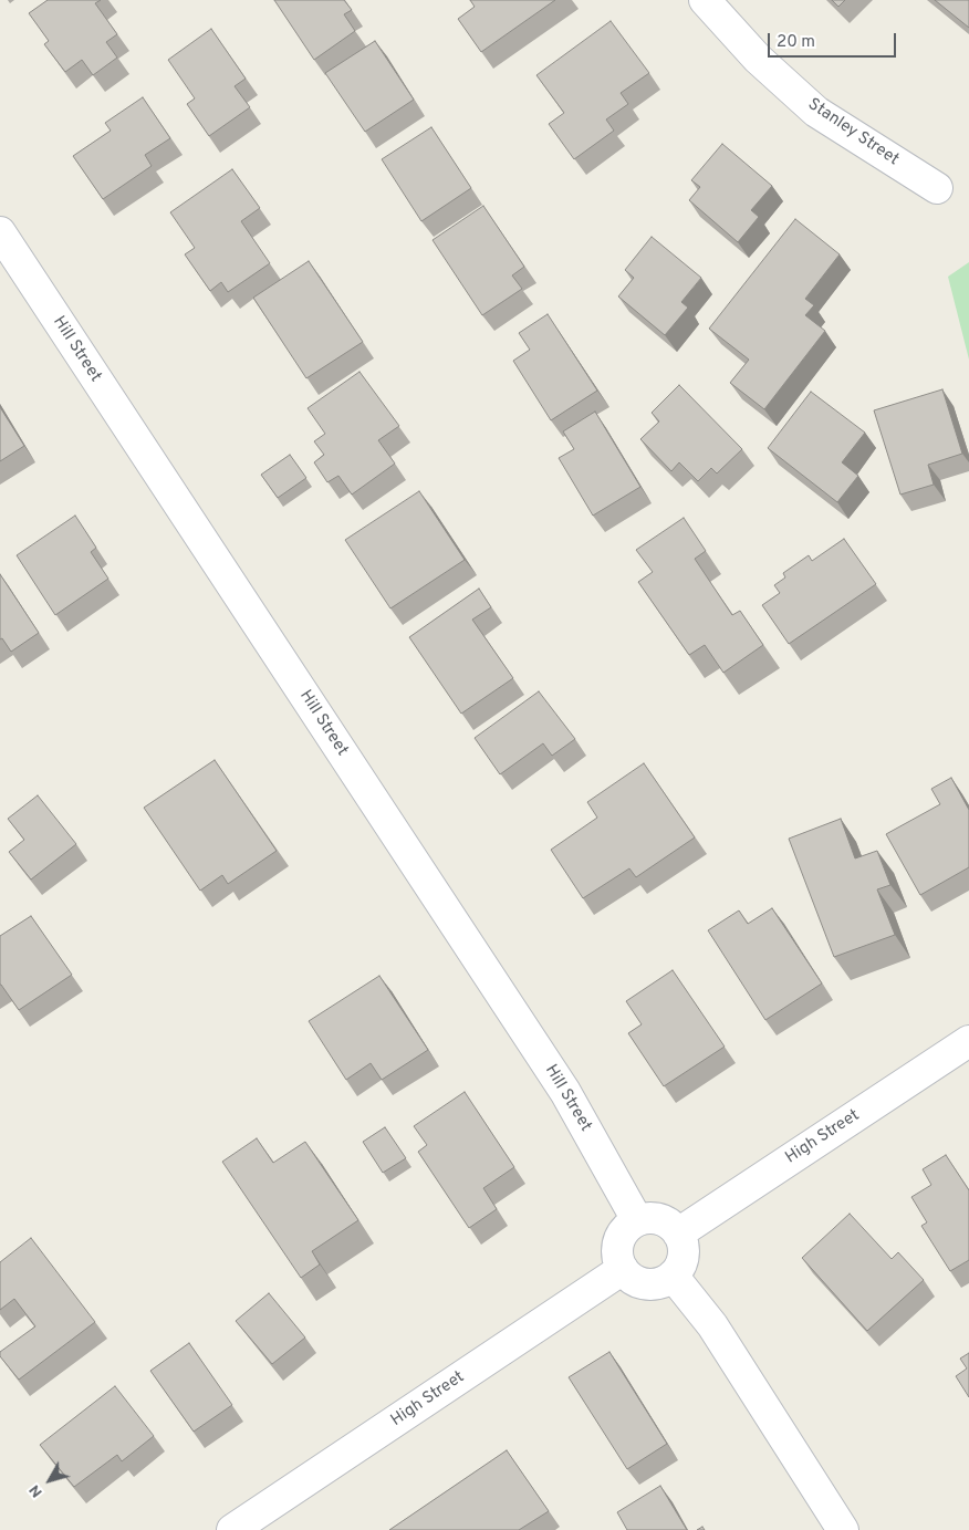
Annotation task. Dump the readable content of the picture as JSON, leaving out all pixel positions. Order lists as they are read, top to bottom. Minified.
{"streets":{"street":["Stanley Street","Hill Street","High Street"]},"crossings":[["Hill Street","High Street"]],"scale_bar":"20 m","north":"bottom left"}
